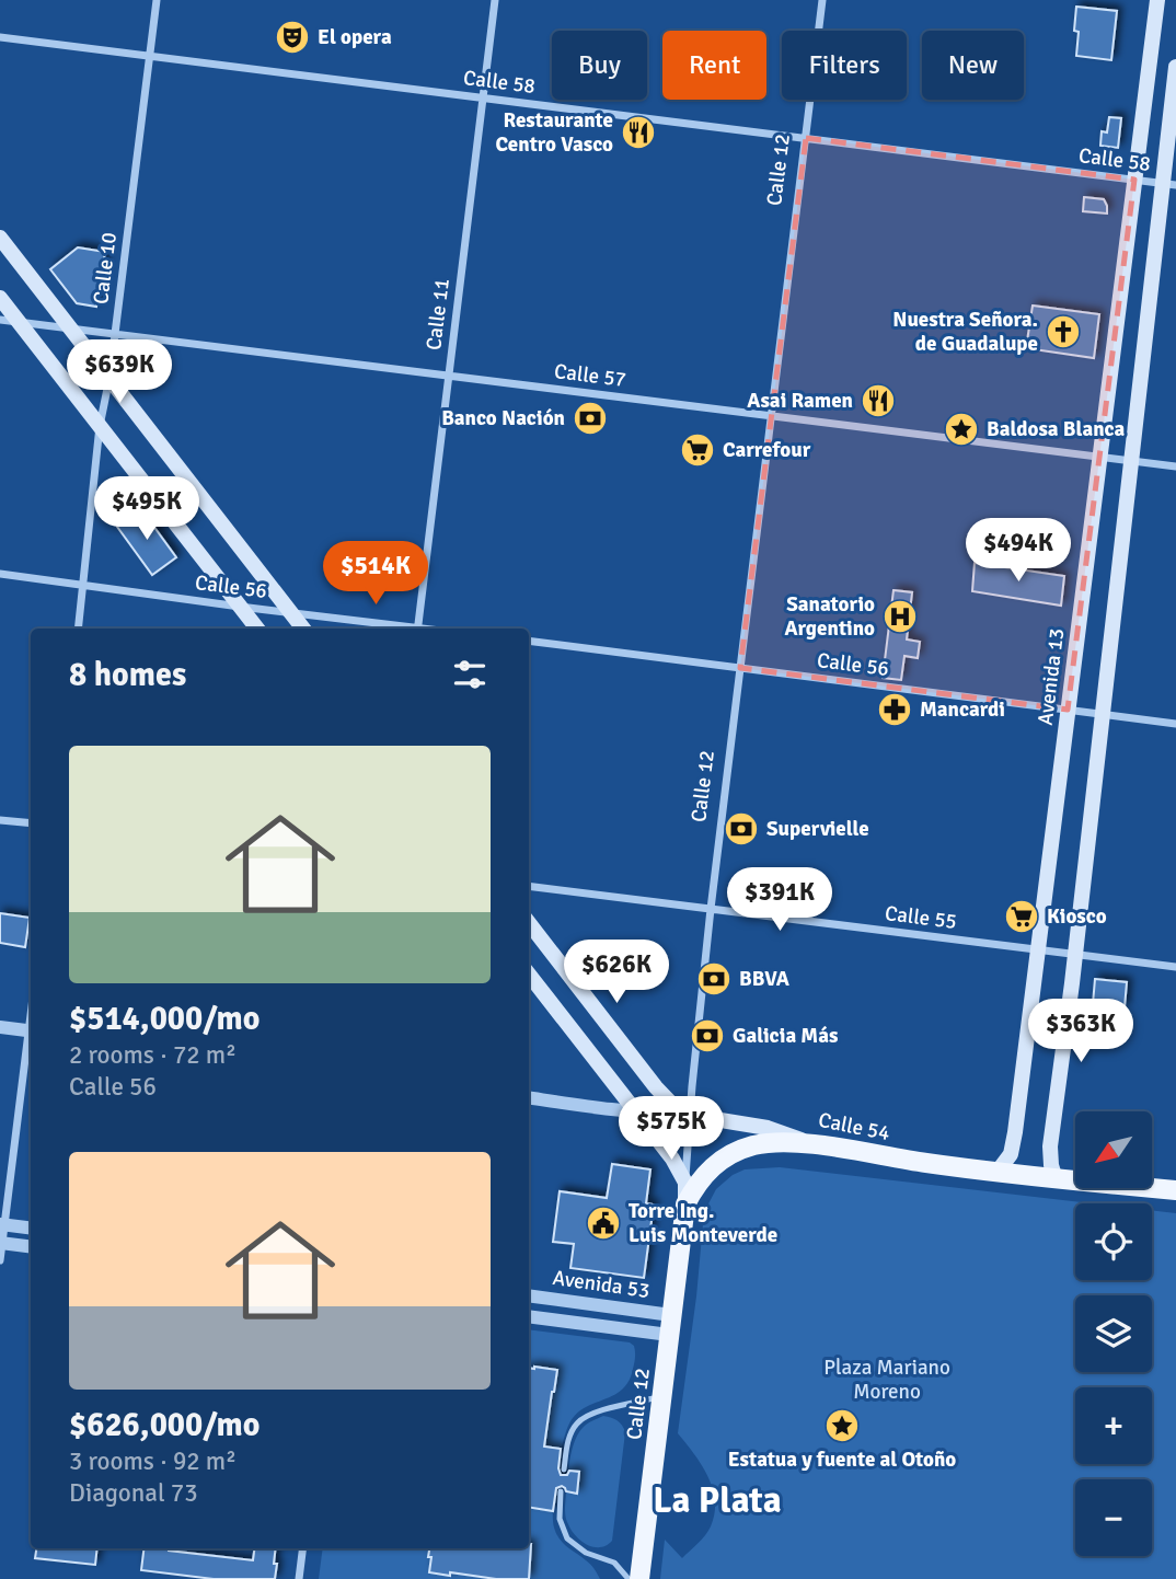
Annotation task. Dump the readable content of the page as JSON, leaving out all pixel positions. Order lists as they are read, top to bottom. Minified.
{"streets":{"main road":["Calle 12","Avenida 13","Calle 54"],"street":["Calle 58","Calle 10","Calle 11","Calle 57","Calle 56","Calle 55","Avenida 53"]},"crossings":[["Calle 58","Calle 12"],["Calle 58","Calle 10"],["Calle 58","Calle 11"],["Calle 58","Avenida 13"],["Calle 12","Calle 57"],["Calle 12","Calle 56"],["Calle 12","Calle 55"],["Calle 12","Calle 54"],["Calle 12","Avenida 53"],["Calle 10","Calle 57"],["Calle 10","Calle 56"],["Calle 11","Calle 57"],["Calle 57","Avenida 13"],["Calle 56","Avenida 13"],["Avenida 13","Calle 55"],["Avenida 13","Calle 54"]],"districts":["La Plata"],"parks":["Plaza Mariano Moreno"],"places":{"theatre":["El opera"],"restaurant":["Restaurante Centro Vasco","Asai Ramen"],"church":["Nuestra Señora. de Guadalupe"],"bank":["Banco Nación","Supervielle","BBVA","Galicia Más"],"place":["Baldosa Blanca","Estatua y fuente al Otoño"],"supermarket":["Carrefour","Kiosco"],"hospital":["Sanatorio Argentino"],"pharmacy":["Mancardi"],"public building":["Torre Ing. Luis Monteverde"]},"north":"bottom left","page":{"chip":["Buy","Rent","Filters","New"],"price":["$639K","$495K","$494K","$514K","$391K","$626K","$363K","$575K"],"heading":"8 homes","list":[{"name":"$514,000/mo","note":"2 rooms · 72 m² · Calle 56"},{"name":"$626,000/mo","note":"3 rooms · 92 m² · Diagonal 73"}],"map_buttons":["+","−"]}}
